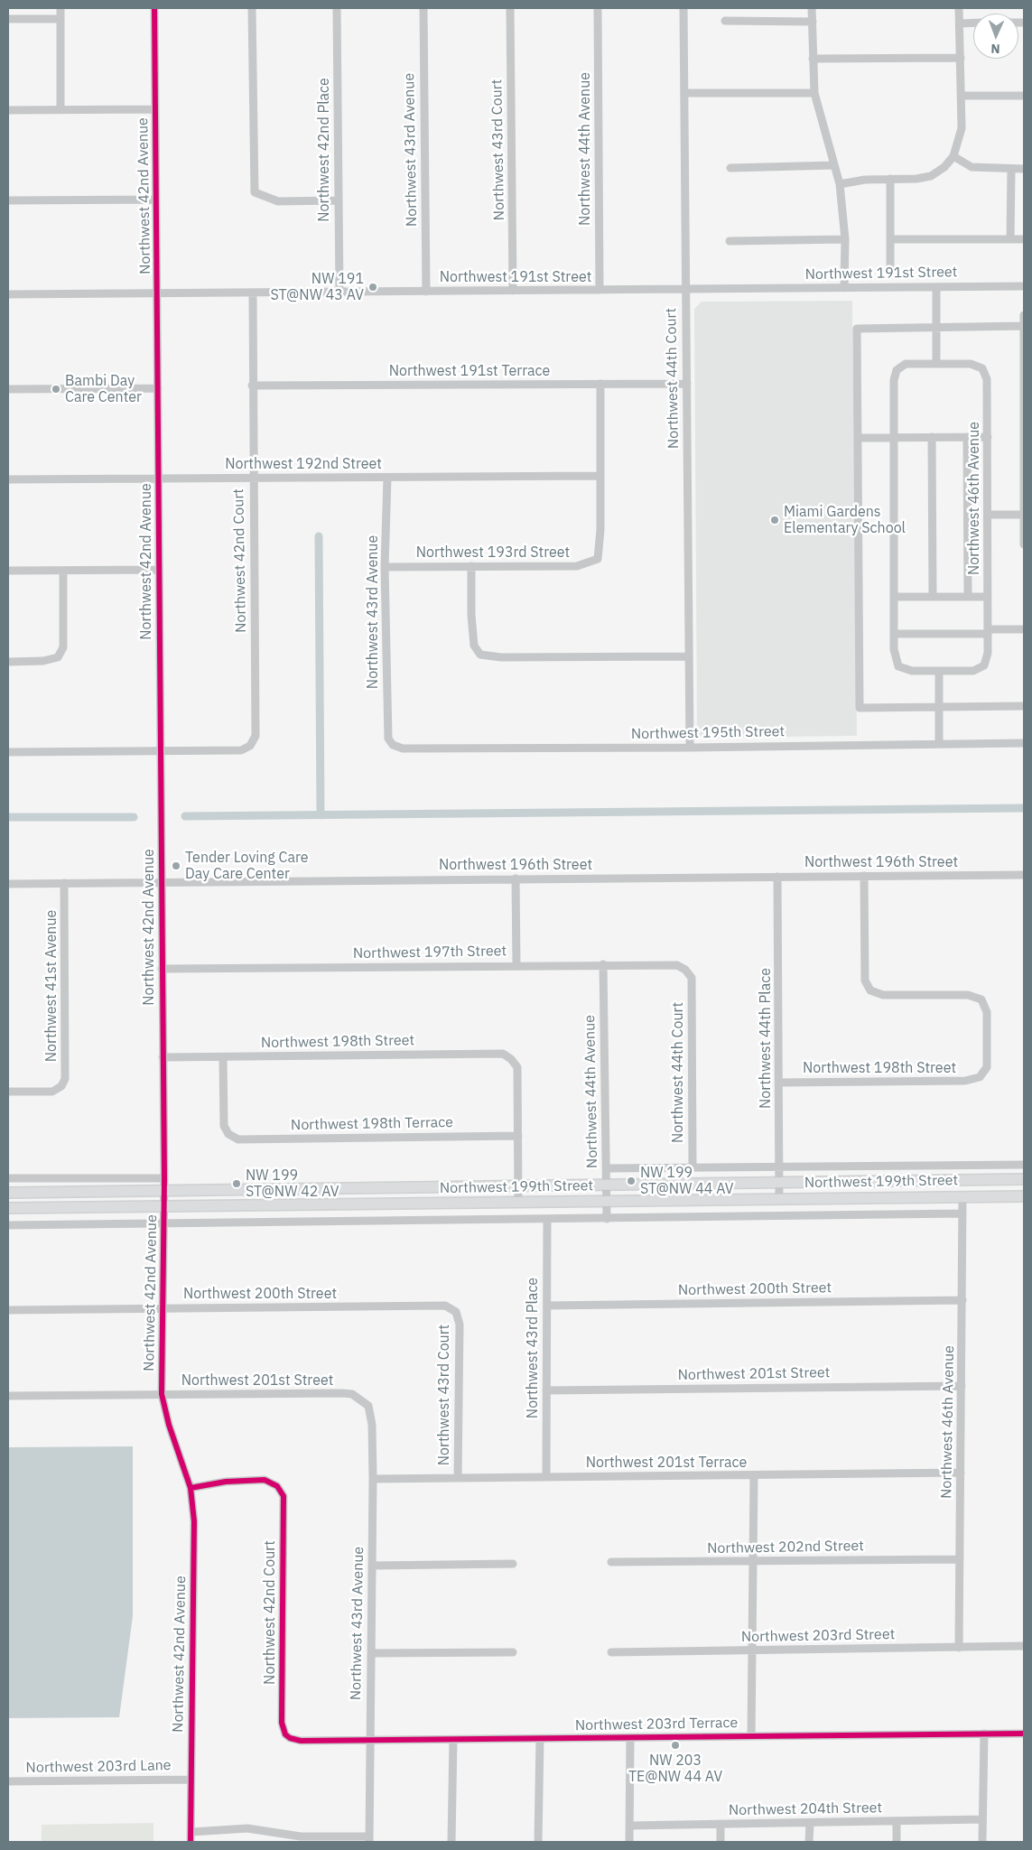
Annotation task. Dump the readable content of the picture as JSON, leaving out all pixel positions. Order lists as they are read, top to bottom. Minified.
{"streets":{"main road":["Northwest 199th Street"],"street":["Northwest 44th Avenue","Northwest 42nd Place","Northwest 43rd Avenue","Northwest 43rd Court","Northwest 42nd Avenue","Northwest 191st Street","Northwest 191st Terrace","Northwest 44th Court","Northwest 192nd Street","Northwest 46th Avenue","Northwest 193rd Street","Northwest 42nd Court","Northwest 195th Street","Northwest 196th Street","Northwest 197th Street","Northwest 41st Avenue","Northwest 44th Place","Northwest 198th Street","Northwest 198th Terrace","Northwest 200th Street","Northwest 43rd Place","Northwest 201st Street","Northwest 201st Terrace","Northwest 202nd Street","Northwest 203rd Street","Northwest 203rd Terrace","Northwest 203rd Lane","Northwest 204th Street"]},"crossings":[["Northwest 44th Avenue","Northwest 191st Street"],["Northwest 44th Avenue","Northwest 197th Street"],["Northwest 44th Avenue","Northwest 199th Street"],["Northwest 42nd Place","Northwest 191st Street"],["Northwest 43rd Avenue","Northwest 191st Street"],["Northwest 43rd Avenue","Northwest 192nd Street"],["Northwest 43rd Avenue","Northwest 193rd Street"],["Northwest 43rd Avenue","Northwest 195th Street"],["Northwest 43rd Avenue","Northwest 201st Street"],["Northwest 43rd Avenue","Northwest 201st Terrace"],["Northwest 43rd Avenue","Northwest 203rd Terrace"],["Northwest 43rd Court","Northwest 191st Street"],["Northwest 43rd Court","Northwest 200th Street"],["Northwest 43rd Court","Northwest 201st Terrace"],["Northwest 42nd Avenue","Northwest 191st Street"],["Northwest 42nd Avenue","Northwest 192nd Street"],["Northwest 42nd Avenue","Northwest 42nd Court"],["Northwest 42nd Avenue","Northwest 196th Street"],["Northwest 42nd Avenue","Northwest 197th Street"],["Northwest 42nd Avenue","Northwest 198th Street"],["Northwest 42nd Avenue","Northwest 199th Street"],["Northwest 42nd Avenue","Northwest 200th Street"],["Northwest 42nd Avenue","Northwest 201st Street"],["Northwest 42nd Avenue","Northwest 203rd Lane"],["Northwest 191st Street","Northwest 44th Court"],["Northwest 191st Street","Northwest 42nd Court"],["Northwest 191st Terrace","Northwest 44th Court"],["Northwest 191st Terrace","Northwest 42nd Court"],["Northwest 44th Court","Northwest 195th Street"],["Northwest 44th Court","Northwest 197th Street"],["Northwest 192nd Street","Northwest 193rd Street"],["Northwest 192nd Street","Northwest 42nd Court"],["Northwest 46th Avenue","Northwest 199th Street"],["Northwest 46th Avenue","Northwest 200th Street"],["Northwest 46th Avenue","Northwest 201st Street"],["Northwest 46th Avenue","Northwest 201st Terrace"],["Northwest 46th Avenue","Northwest 202nd Street"],["Northwest 46th Avenue","Northwest 203rd Street"],["Northwest 42nd Court","Northwest 203rd Terrace"],["Northwest 196th Street","Northwest 41st Avenue"],["Northwest 196th Street","Northwest 44th Place"],["Northwest 196th Street","Northwest 198th Street"],["Northwest 44th Place","Northwest 198th Street"],["Northwest 44th Place","Northwest 199th Street"],["Northwest 198th Street","Northwest 198th Terrace"],["Northwest 200th Street","Northwest 43rd Place"],["Northwest 43rd Place","Northwest 201st Street"],["Northwest 43rd Place","Northwest 201st Terrace"]],"places":["NW 191 ST@NW 43 AV","Bambi Day Care Center","Miami Gardens Elementary School","Tender Loving Care Day Care Center","NW 199 ST@NW 44 AV","NW 199 ST@NW 42 AV","NW 203 TE@NW 44 AV"],"north":"bottom"}
